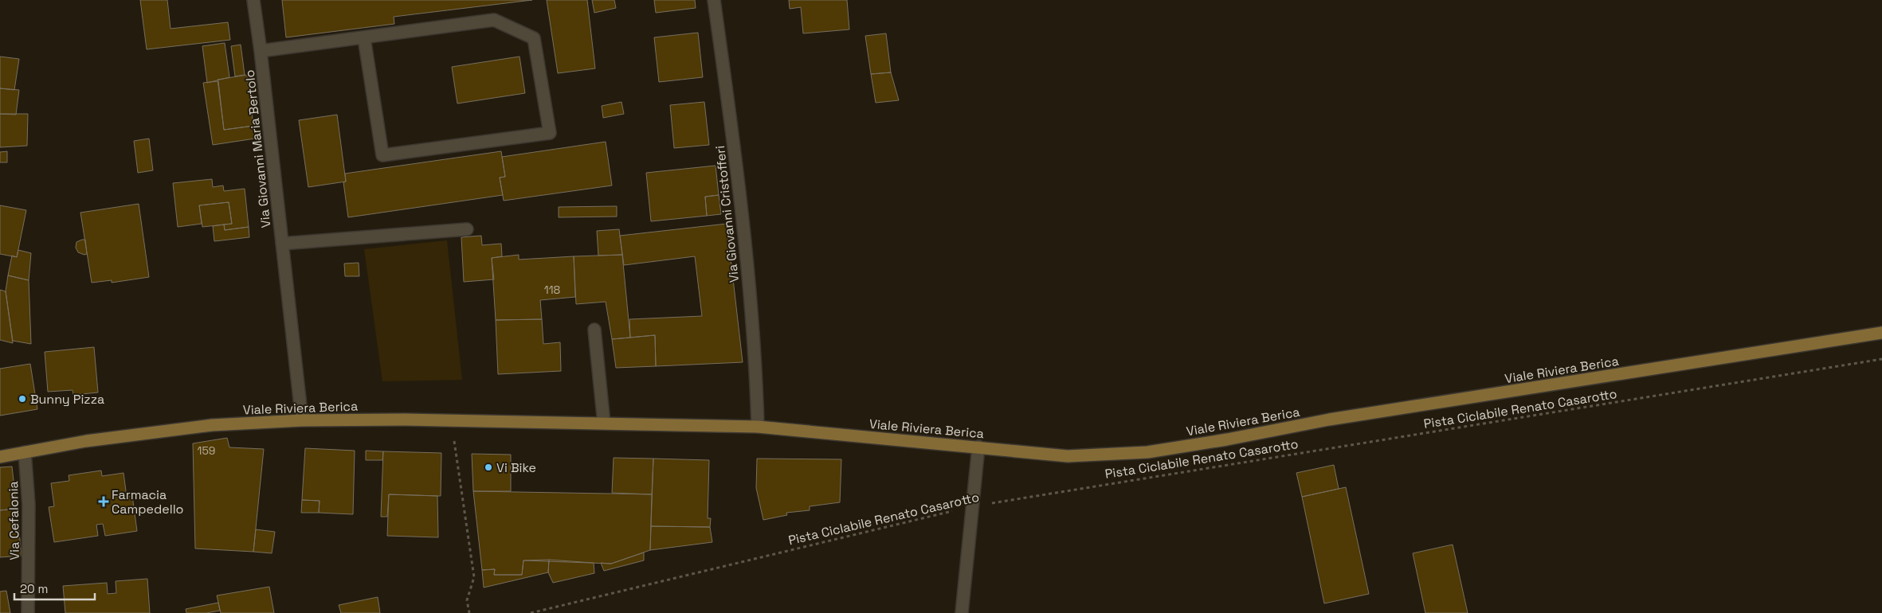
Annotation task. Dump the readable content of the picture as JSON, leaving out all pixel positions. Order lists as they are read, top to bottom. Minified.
{"streets":{"main road":["Viale Riviera Berica"],"street":["Via Giovanni Maria Bertolo","Via Giovanni Cristofferi","Via Cefalonia"],"path":["Pista Ciclabile Renato Casarotto"]},"crossings":[["Via Giovanni Maria Bertolo","Viale Riviera Berica"],["Via Giovanni Cristofferi","Viale Riviera Berica"],["Viale Riviera Berica","Via Cefalonia"]],"places":{"other":["Bunny Pizza","Vi Bike"],"health":["Farmacia Campedello"]},"house_numbers":["118","159"],"scale_bar":"20 m"}
